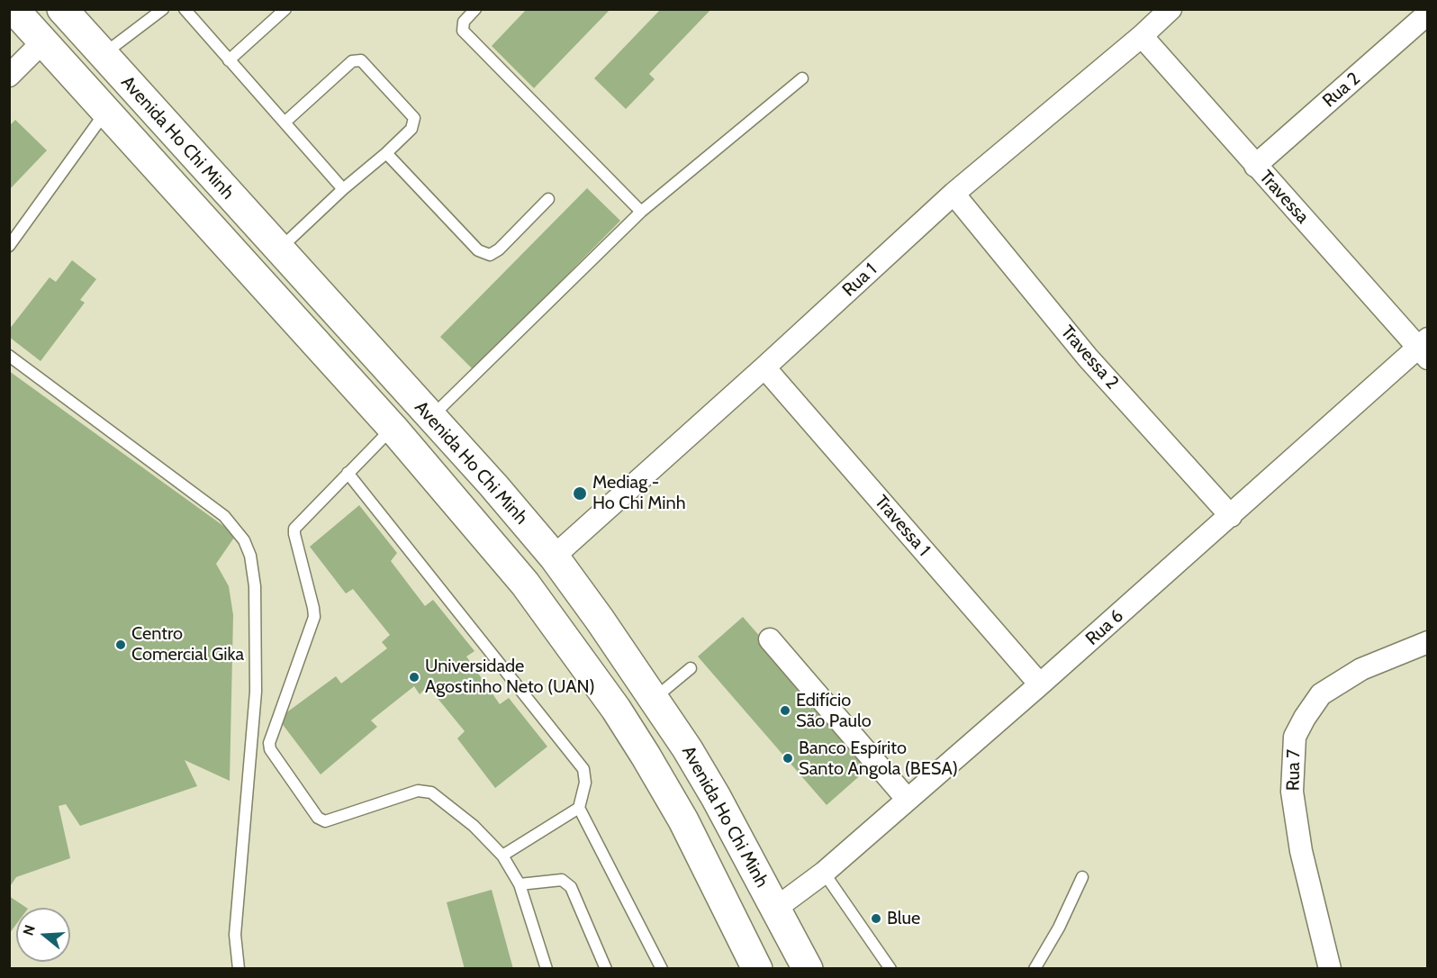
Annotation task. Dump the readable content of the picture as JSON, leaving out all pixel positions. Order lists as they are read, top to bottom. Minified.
{"streets":{"main road":["Avenida Ho Chi Minh"],"street":["Rua 2","Travessa","Rua 1","Travessa 2","Travessa 1","Rua 6","Rua 7"]},"crossings":[["Rua 2","Travessa"],["Avenida Ho Chi Minh","Rua 1"],["Avenida Ho Chi Minh","Rua 6"],["Travessa","Rua 1"],["Travessa","Rua 6"],["Rua 1","Travessa 2"],["Rua 1","Travessa 1"],["Travessa 2","Rua 6"],["Travessa 1","Rua 6"]],"places":["Mediag - Ho Chi Minh","Centro Comercial Gika","Universidade Agostinho Neto (UAN)","Edifício São Paulo","Banco Espírito Santo Angola (BESA)","Blue"],"north":"left"}
